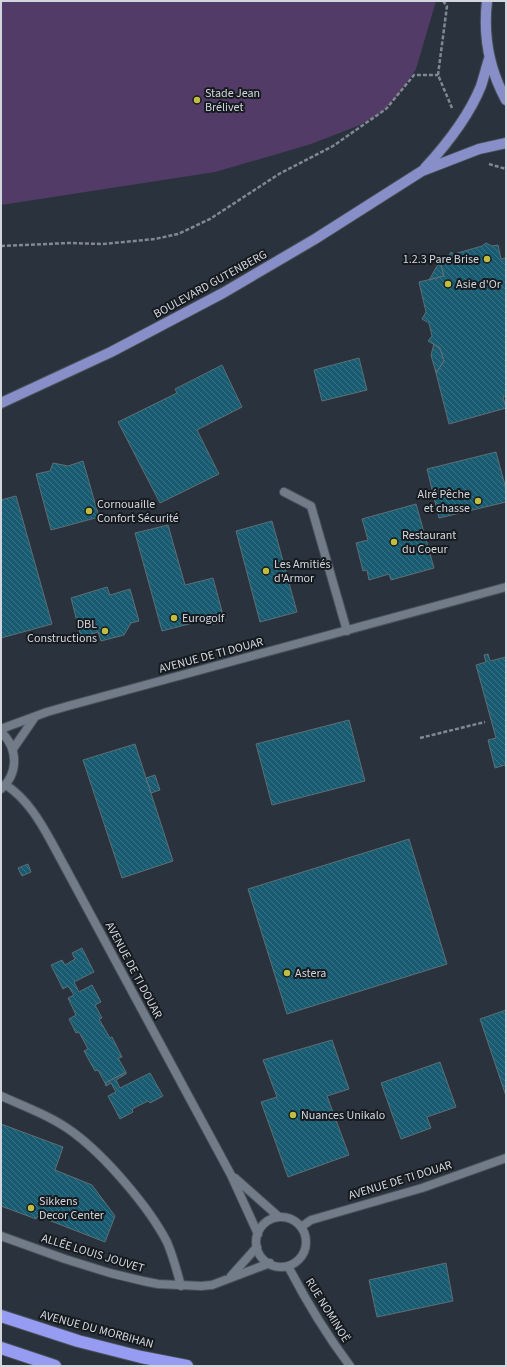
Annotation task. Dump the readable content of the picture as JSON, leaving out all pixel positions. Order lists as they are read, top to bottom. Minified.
{"streets":{"highway":["AVENUE DU MORBIHAN"],"main road":["BOULEVARD GUTENBERG"],"street":["AVENUE DE TI DOUAR","ALLÉE LOUIS JOUVET","RUE NOMINOË"]},"crossings":[["AVENUE DE TI DOUAR","ALLÉE LOUIS JOUVET"],["AVENUE DE TI DOUAR","RUE NOMINOË"],["ALLÉE LOUIS JOUVET","RUE NOMINOË"]],"places":["Stade Jean Brélivet","1.2.3 Pare Brise","Asie d'Or","Alré Pêche et chasse","Cornouaille Confort Sécurité","Restaurant du Coeur","Les Amitiés d'Armor","Eurogolf","DBL Constructions","Astera","Nuances Unikalo","Sikkens Decor Center"]}
